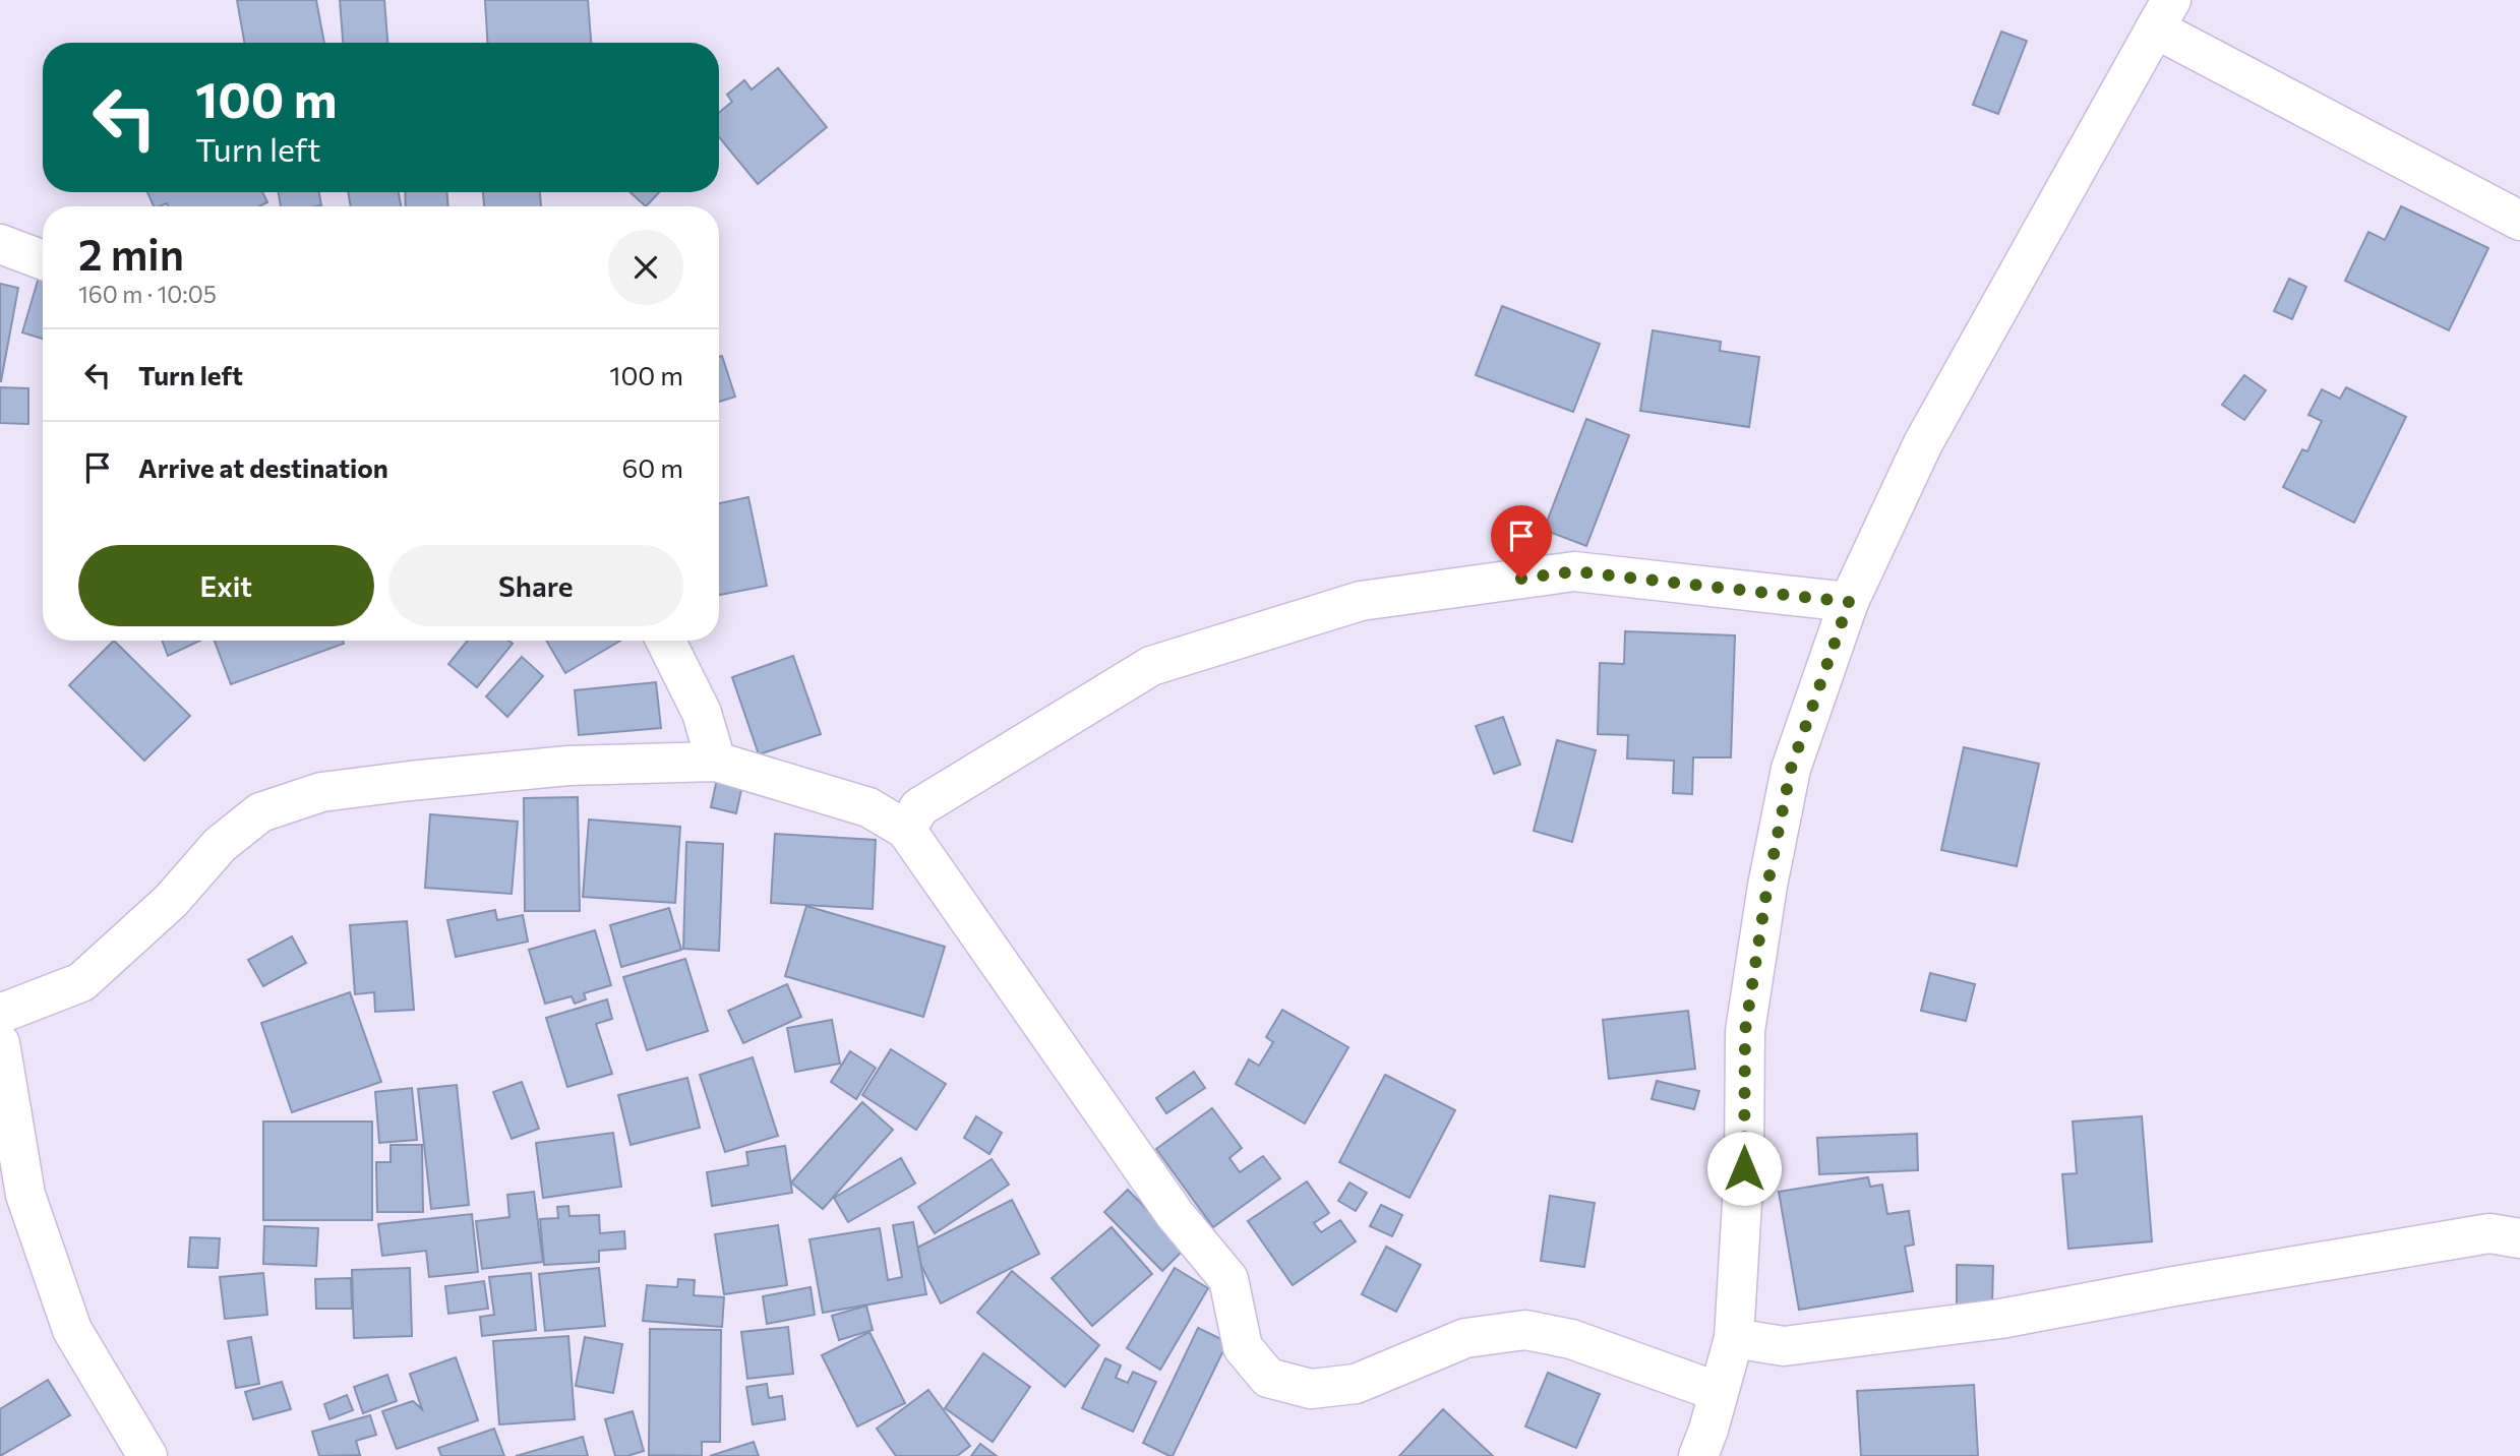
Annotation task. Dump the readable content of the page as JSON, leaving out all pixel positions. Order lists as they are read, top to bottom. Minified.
{"page":{"turn":["100 m","Turn left"],"heading":["2 min","160 m · 10:05"],"list":[{"name":"Turn left","value":"100 m"},{"name":"Arrive at destination","value":"60 m"}],"buttons":["Exit","Share"]}}
